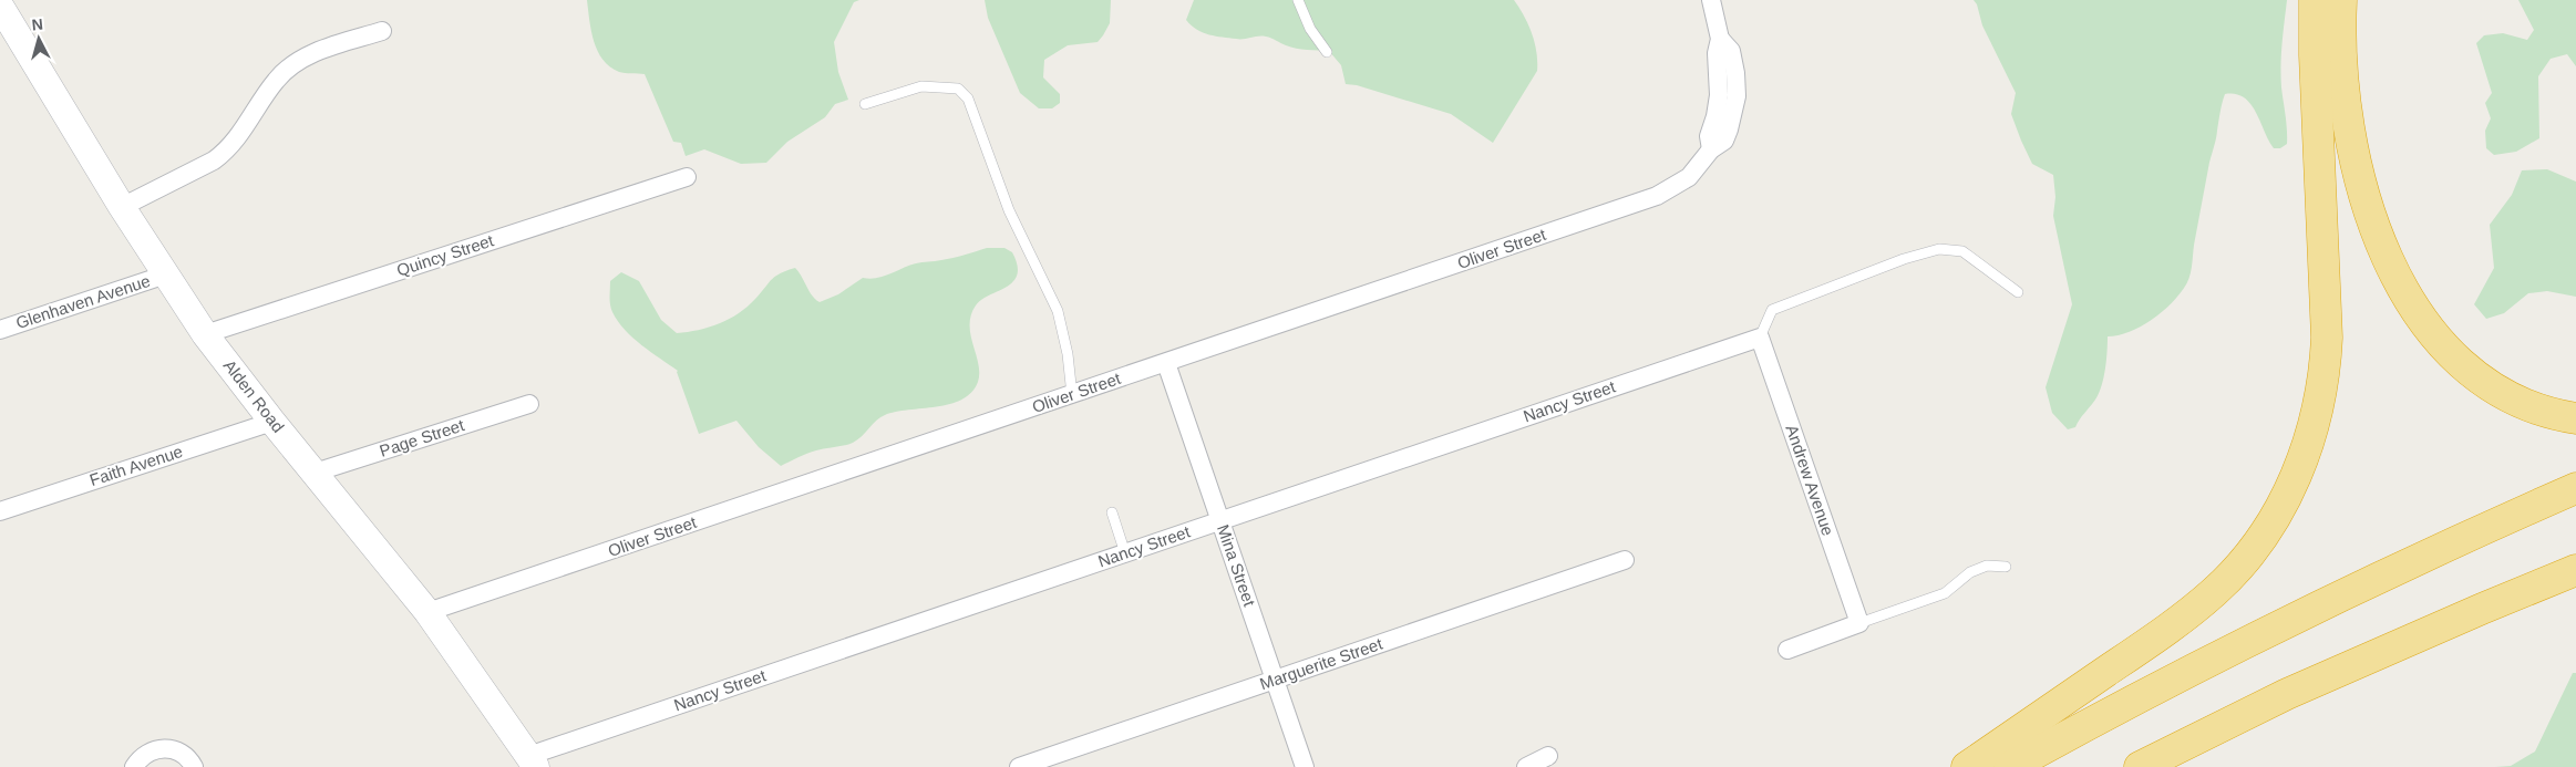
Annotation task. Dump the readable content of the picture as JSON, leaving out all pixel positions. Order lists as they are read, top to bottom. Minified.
{"streets":{"main road":["Alden Road"],"street":["Oliver Street","Quincy Street","Glenhaven Avenue","Nancy Street","Page Street","Faith Avenue","Andrew Avenue","Mina Street","Marguerite Street"]},"crossings":[["Oliver Street","Alden Road"],["Oliver Street","Mina Street"],["Quincy Street","Alden Road"],["Glenhaven Avenue","Alden Road"],["Alden Road","Nancy Street"],["Alden Road","Page Street"],["Alden Road","Faith Avenue"],["Nancy Street","Andrew Avenue"],["Nancy Street","Mina Street"],["Mina Street","Marguerite Street"]],"north":"top"}
